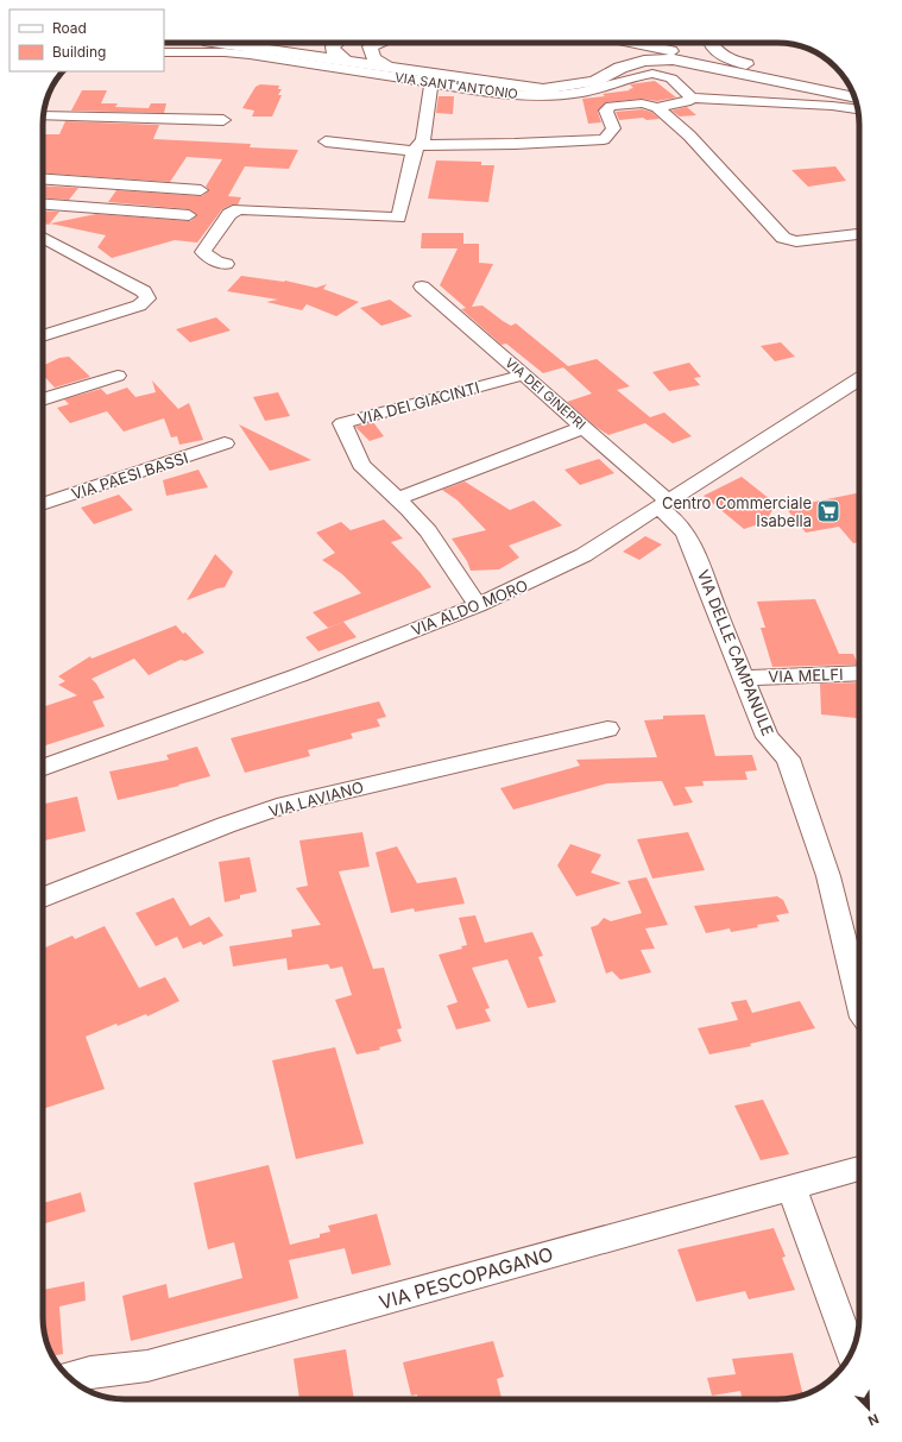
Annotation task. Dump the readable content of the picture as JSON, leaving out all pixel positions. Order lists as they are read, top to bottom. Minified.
{"streets":{"street":["VIA SANT'ANTONIO","VIA DEI GINEPRI","VIA DEI GIACINTI","VIA PAESI BASSI","VIA ALDO MORO","VIA DELLE CAMPANULE","VIA MELFI","VIA LAVIANO","VIA PESCOPAGANO"]},"crossings":[["VIA DEI GINEPRI","VIA DEI GIACINTI"],["VIA DEI GINEPRI","VIA ALDO MORO"],["VIA DEI GINEPRI","VIA DELLE CAMPANULE"],["VIA DEI GIACINTI","VIA ALDO MORO"],["VIA ALDO MORO","VIA DELLE CAMPANULE"],["VIA DELLE CAMPANULE","VIA MELFI"]],"places":{"supermarket":["Centro Commerciale Isabella"]},"legend":["Road","Building"],"north":"bottom right"}
